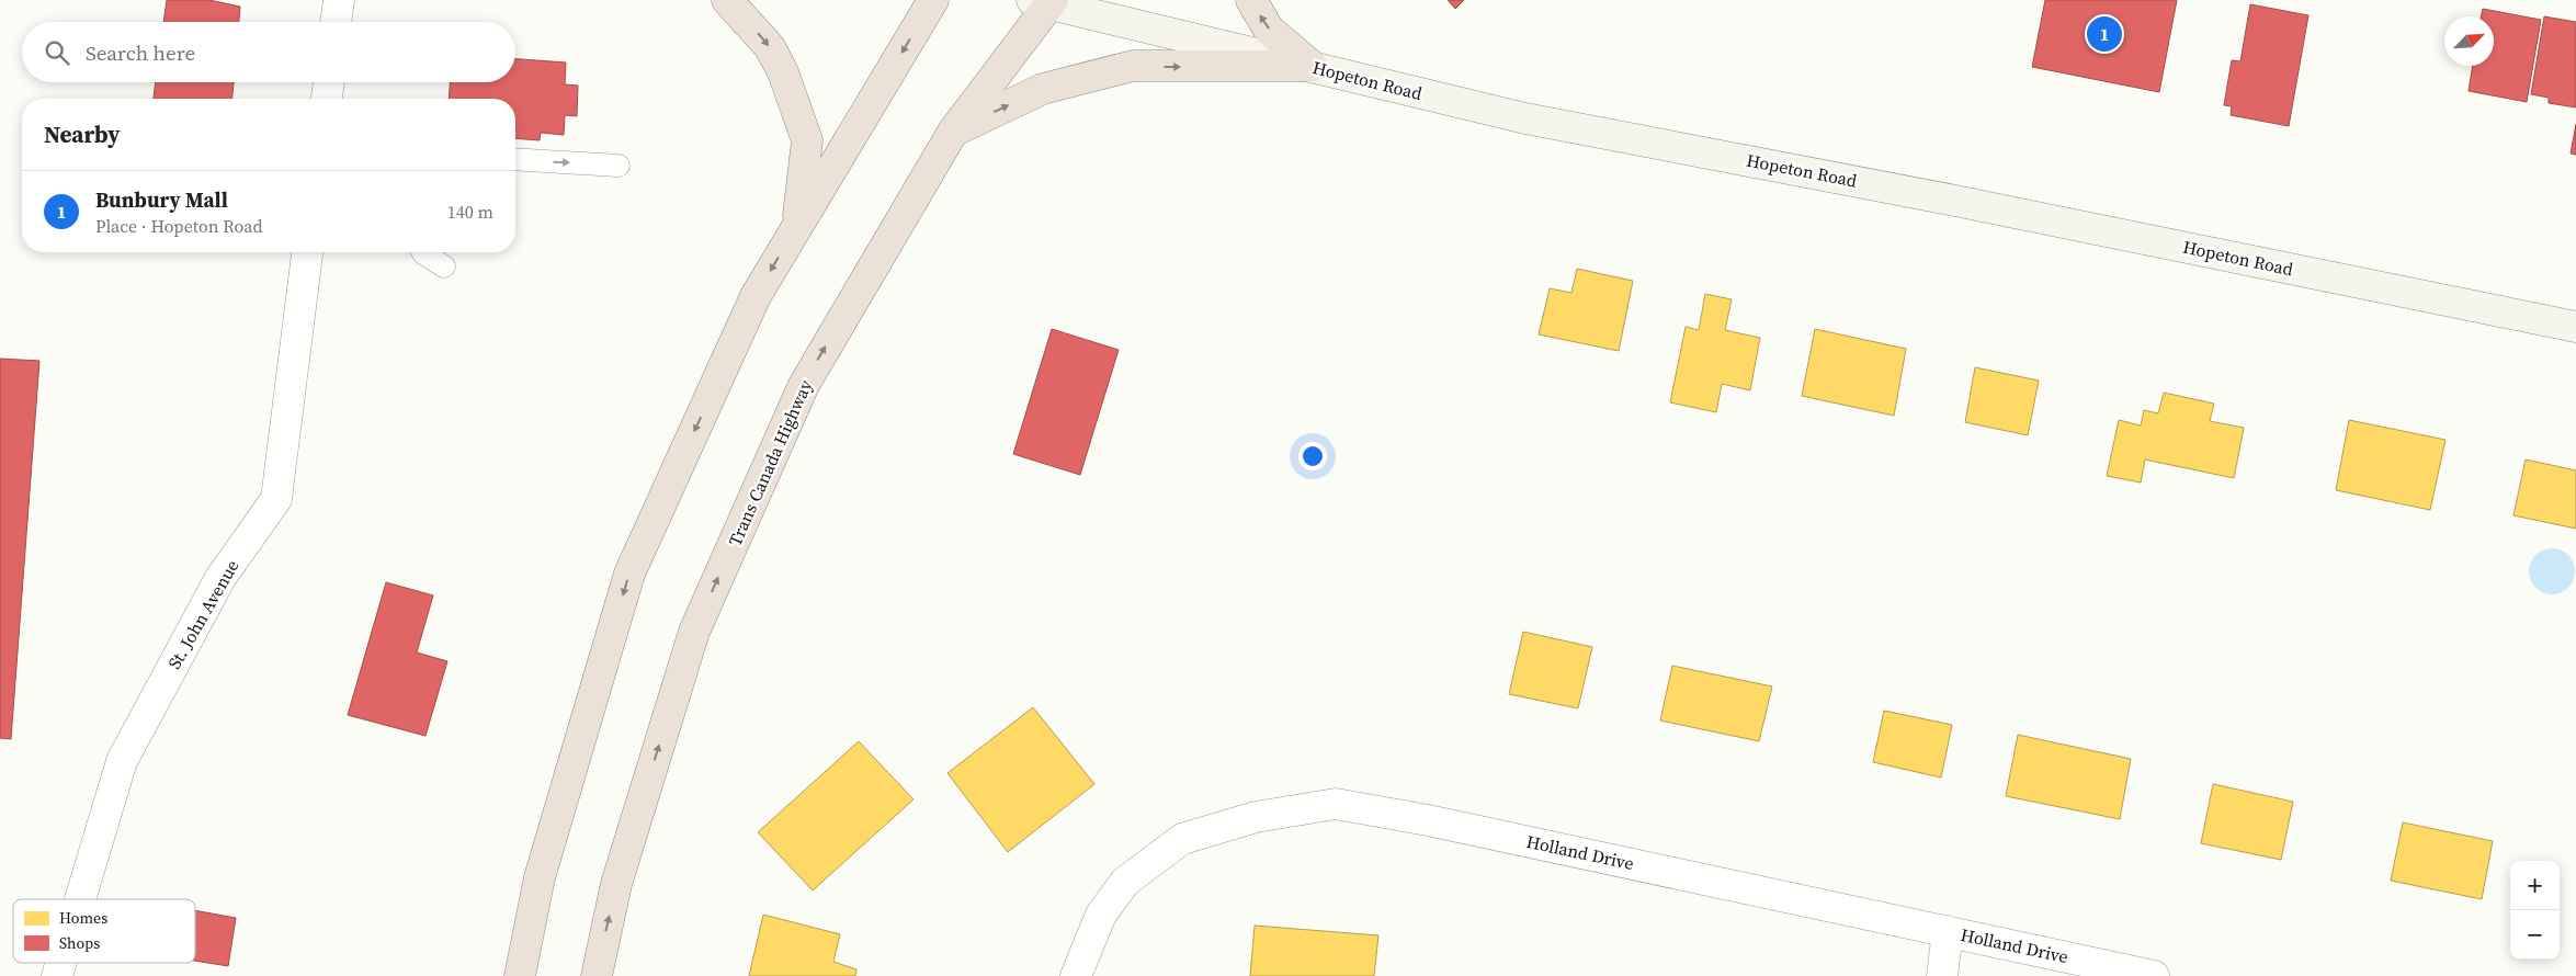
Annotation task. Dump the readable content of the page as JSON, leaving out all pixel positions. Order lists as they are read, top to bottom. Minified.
{"streets":{"highway":["Trans Canada Highway"],"main road":["Hopeton Road"],"street":["St. John Avenue","Holland Drive"]},"crossings":[["Hopeton Road","Trans Canada Highway"]],"legend":["Homes","Shops"],"north":"top right","page":{"pins":"1","search":"Search here","heading":"Nearby","list":[{"mark":"1","name":"Bunbury Mall","note":"Place · Hopeton Road","value":"140 m"}],"map_buttons":["+","−"]}}
